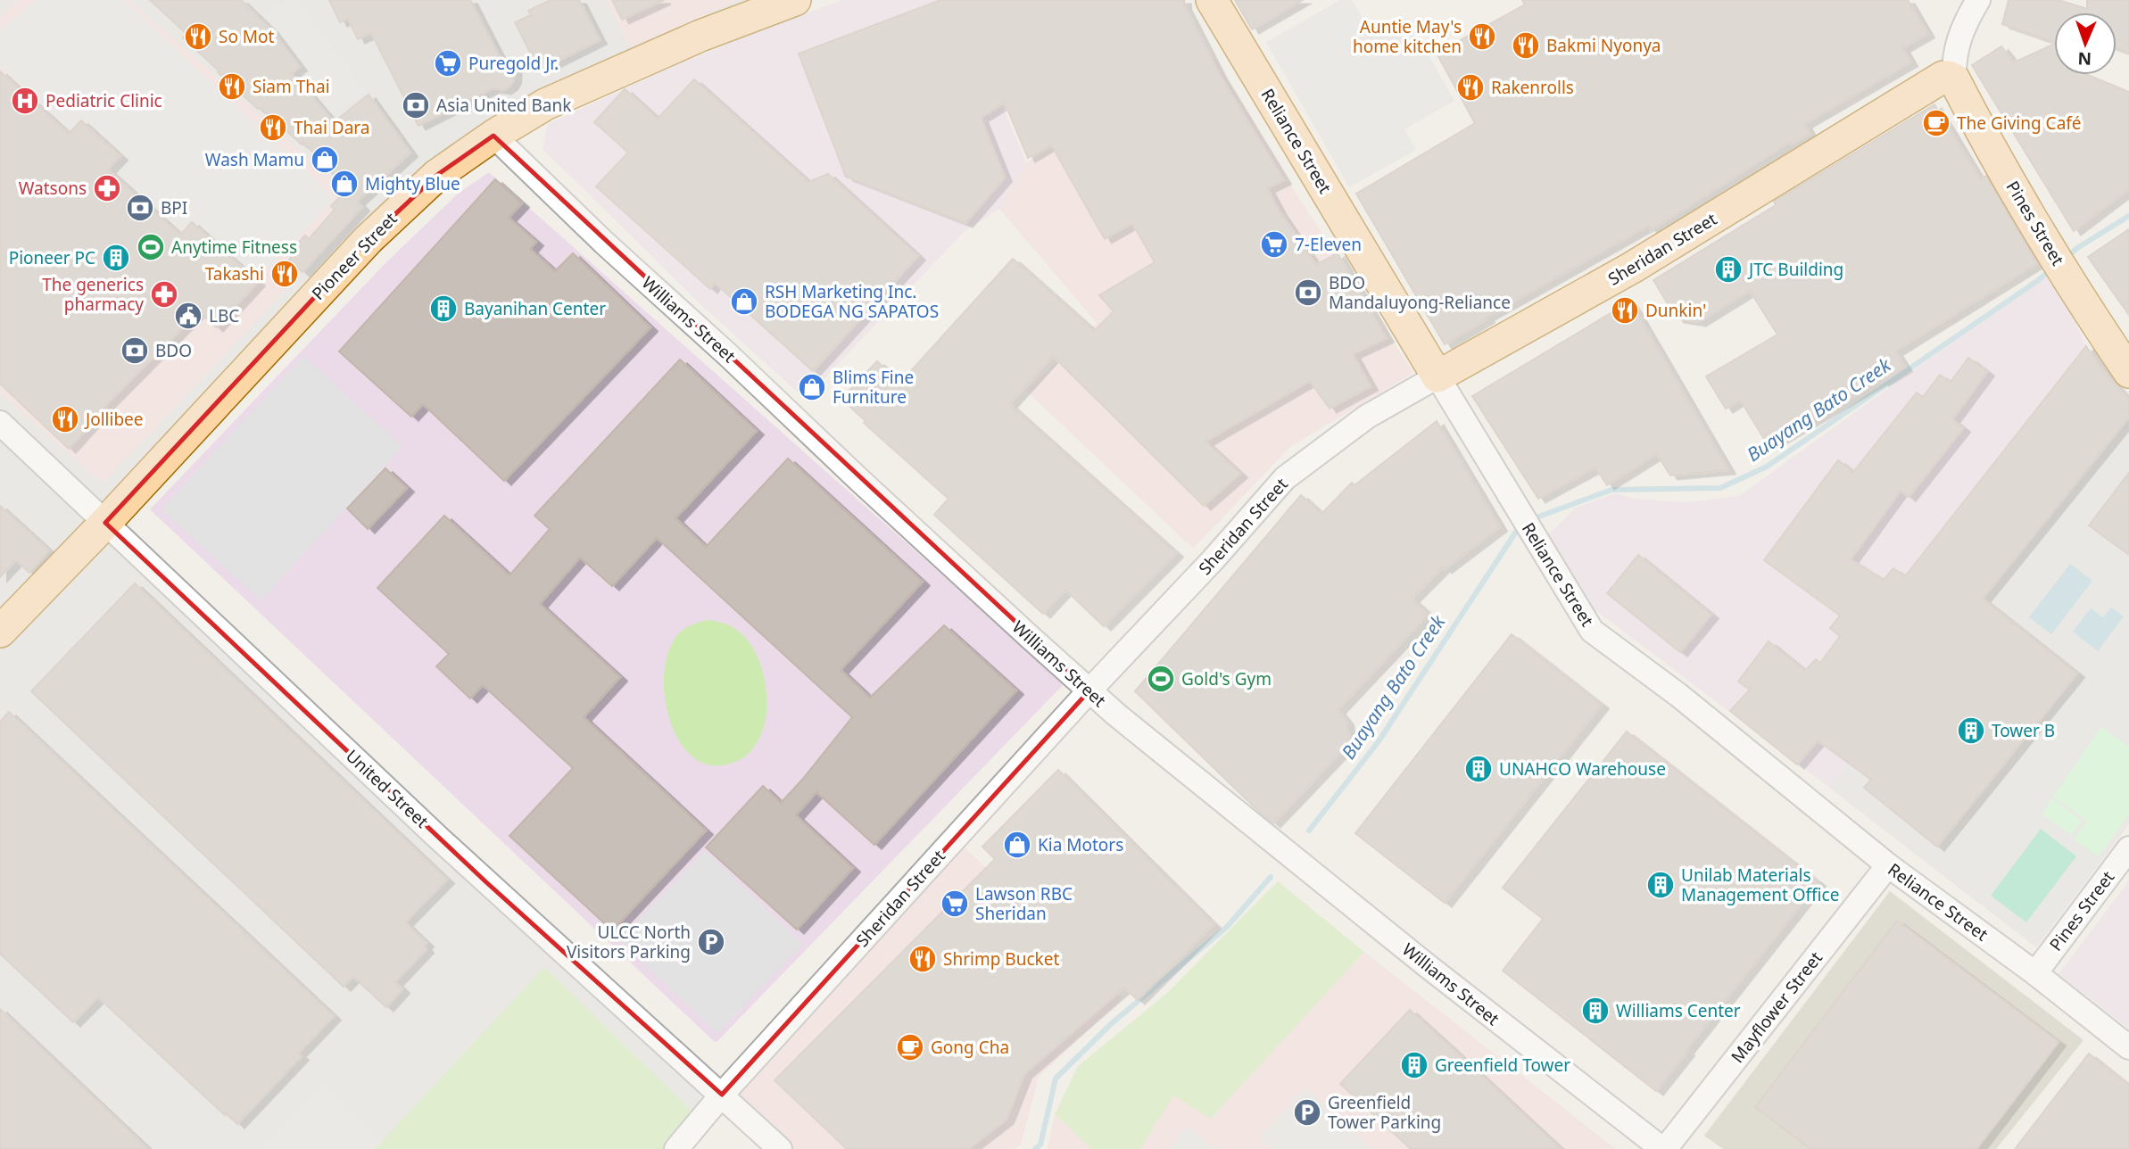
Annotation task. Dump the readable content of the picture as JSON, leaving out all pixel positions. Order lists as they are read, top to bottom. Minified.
{"streets":{"main road":["Reliance Street","Pines Street","Sheridan Street","Pioneer Street"],"street":["Williams Street","United Street","Mayflower Street"]},"crossings":[["Reliance Street","Pines Street"],["Reliance Street","Sheridan Street"],["Reliance Street","Mayflower Street"],["Pines Street","Sheridan Street"],["Sheridan Street","Williams Street"],["Sheridan Street","United Street"],["Pioneer Street","Williams Street"],["Pioneer Street","United Street"],["Williams Street","Mayflower Street"]],"water":["Buayang Bato Creek"],"places":{"restaurant":["So Mot","Auntie May's home kitchen","Bakmi Nyonya","Siam Thai","Rakenrolls","Thai Dara","Takashi","Dunkin'","Jollibee","Shrimp Bucket"],"supermarket":["Puregold Jr.","7-Eleven","Lawson RBC Sheridan"],"hospital":["Pediatric Clinic"],"bank":["Asia United Bank","BPI","BDO Mandaluyong-Reliance","BDO"],"cafe":["The Giving Café","Gong Cha"],"shop":["Wash Mamu","Mighty Blue","RSH Marketing Inc. BODEGA NG SAPATOS","Blims Fine Furniture","Kia Motors"],"pharmacy":["Watsons","The generics pharmacy"],"sports":["Anytime Fitness","Gold's Gym"],"building":["Pioneer PC","JTC Building","Bayanihan Center","Tower B","UNAHCO Warehouse","Unilab Materials Management Office","Williams Center","Greenfield Tower"],"public building":["LBC"],"parking":["ULCC North Visitors Parking","Greenfield Tower Parking"]},"north":"bottom"}
